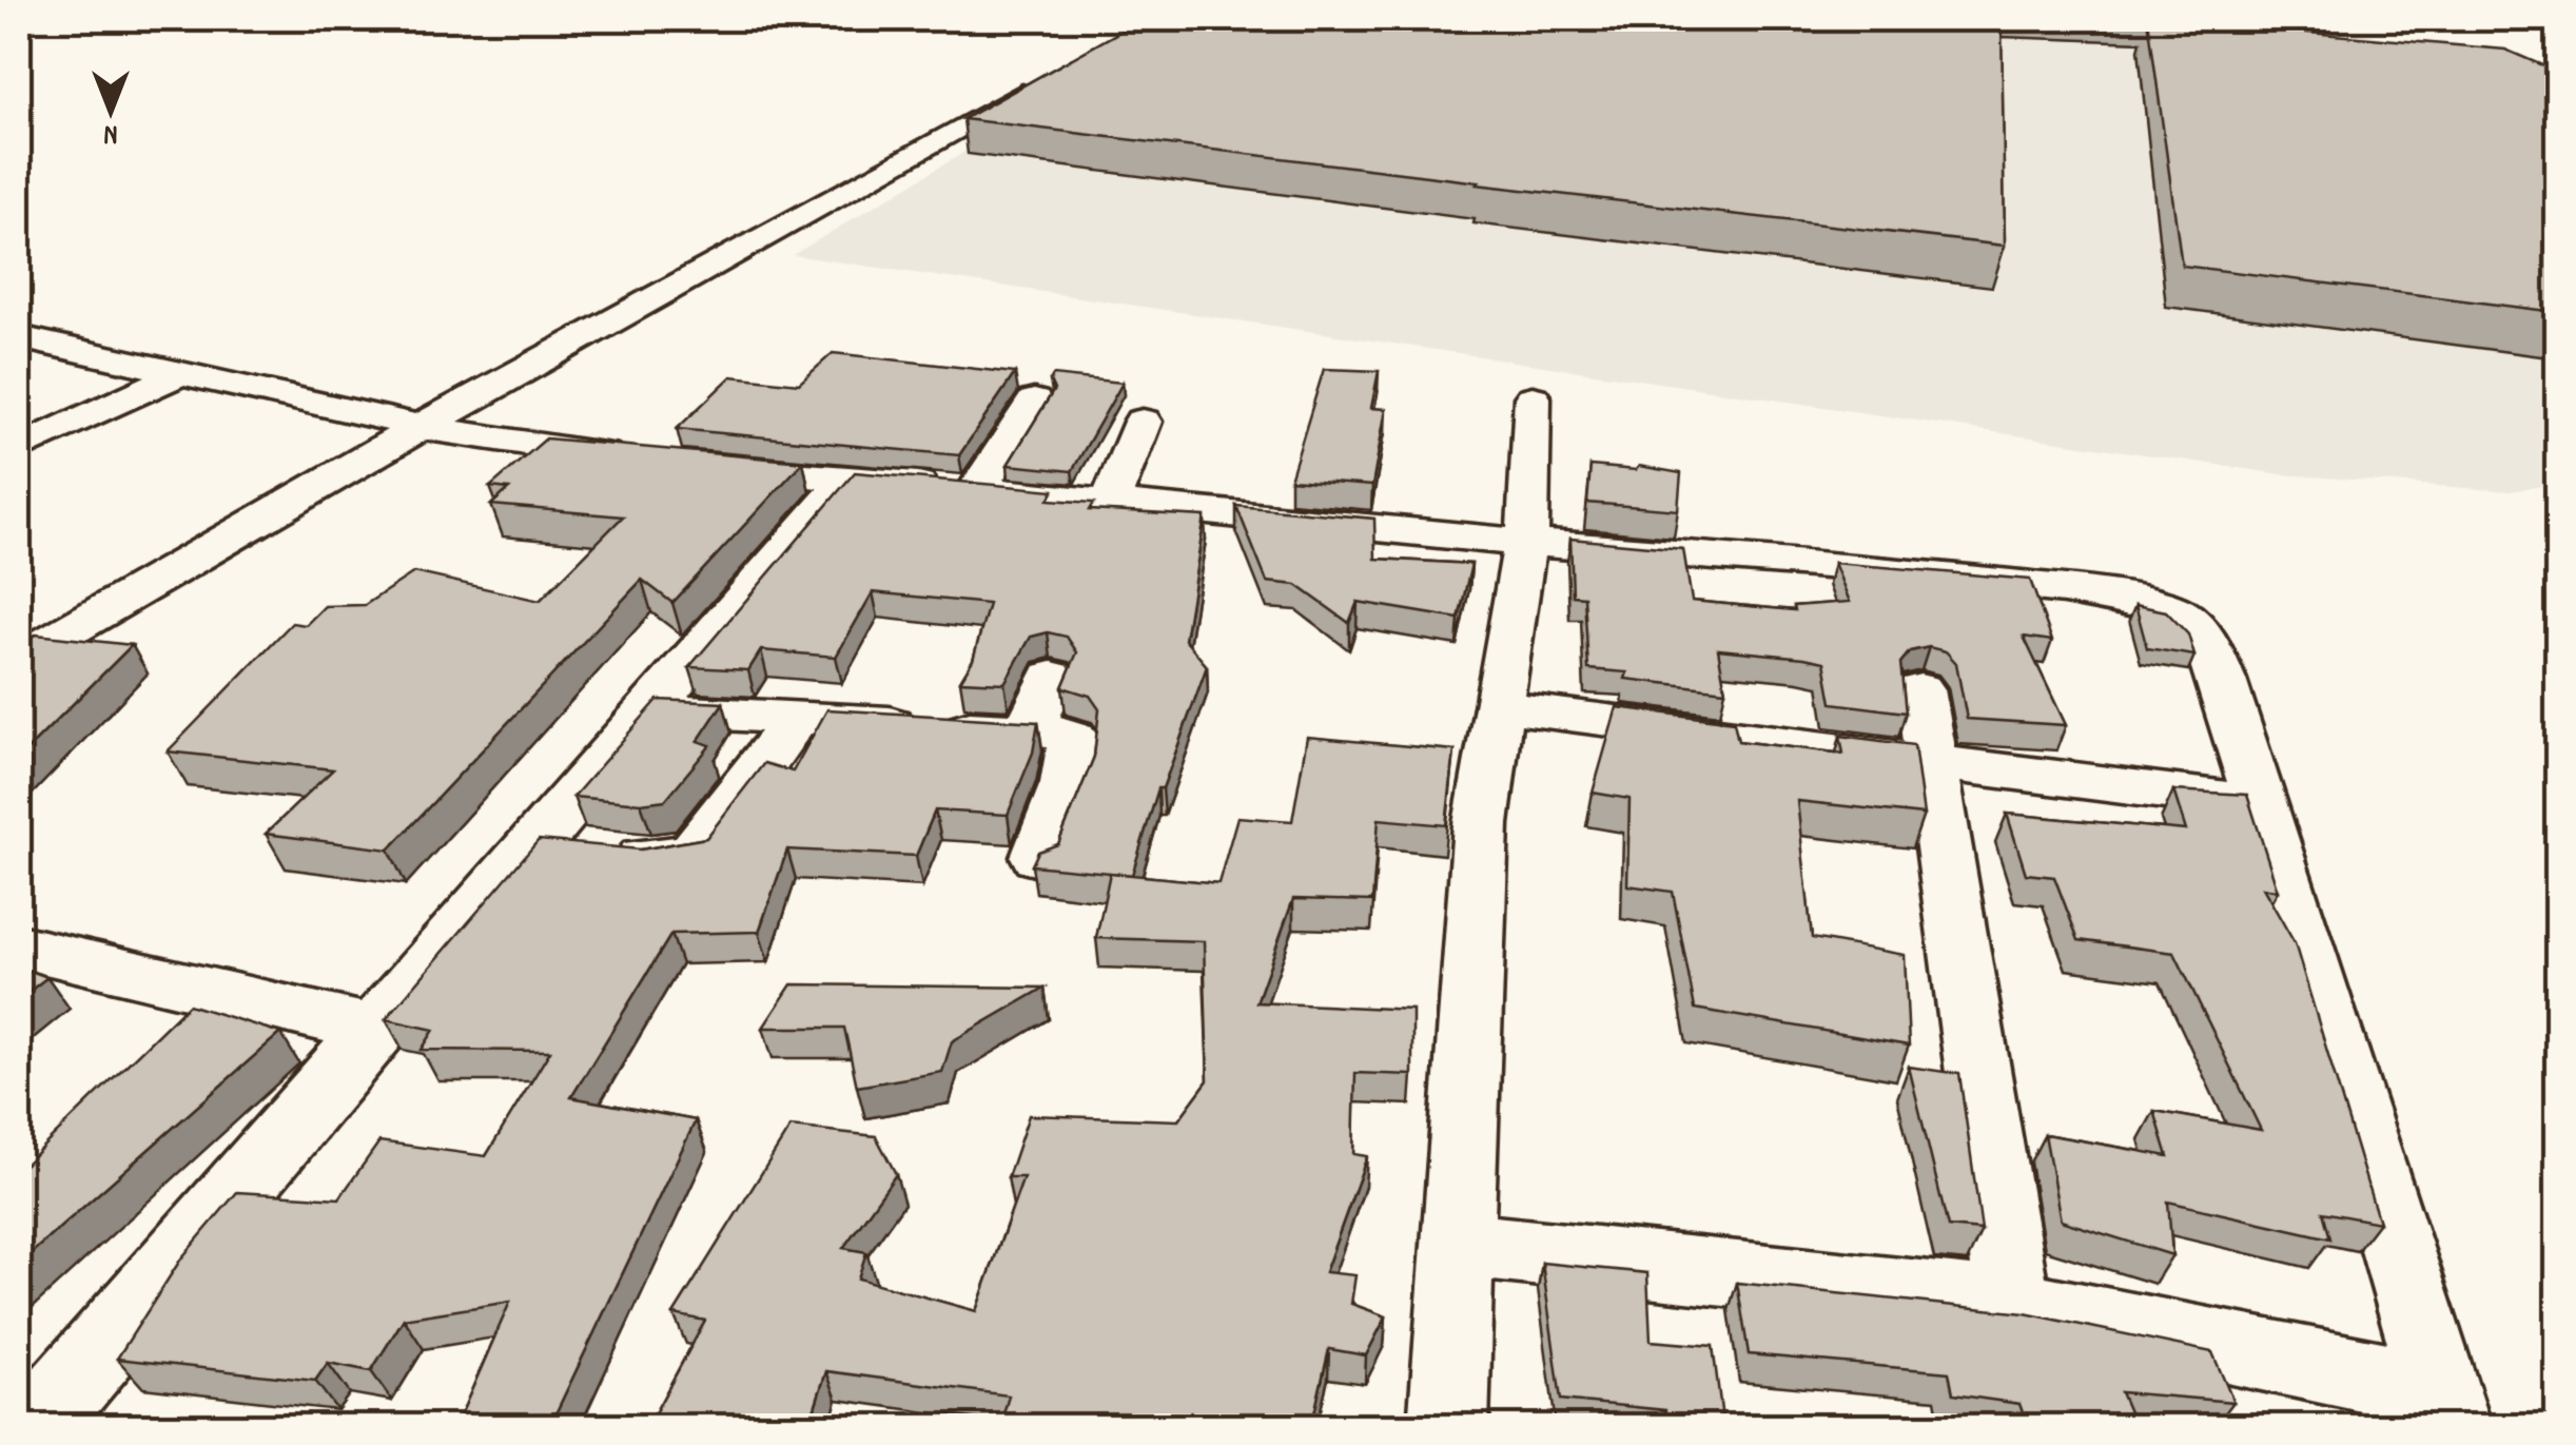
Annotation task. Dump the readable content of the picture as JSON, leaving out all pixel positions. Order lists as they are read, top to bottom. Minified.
{"north":"bottom"}
